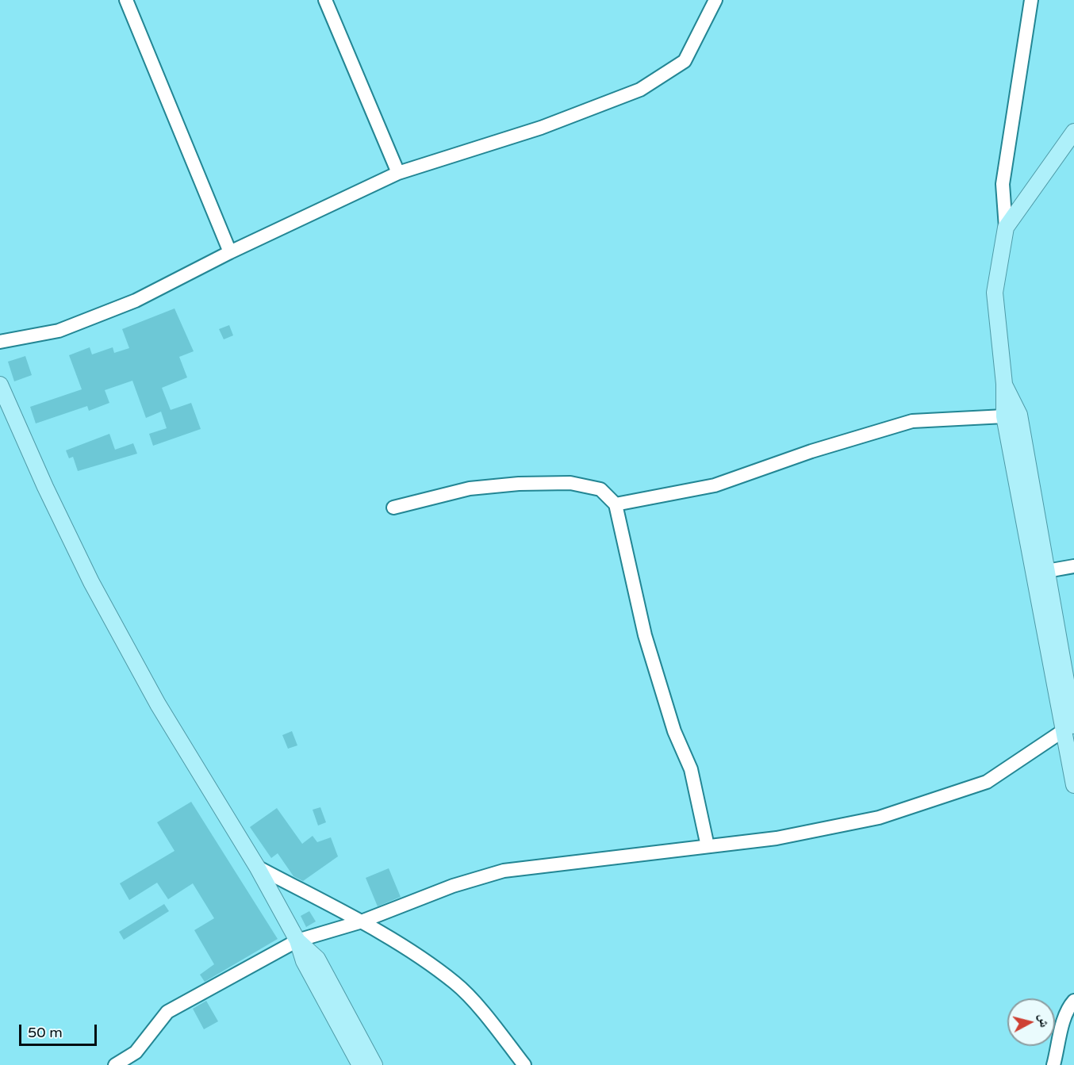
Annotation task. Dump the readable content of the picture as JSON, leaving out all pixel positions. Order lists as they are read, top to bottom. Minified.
{"scale_bar":"50 m","north":"right"}
